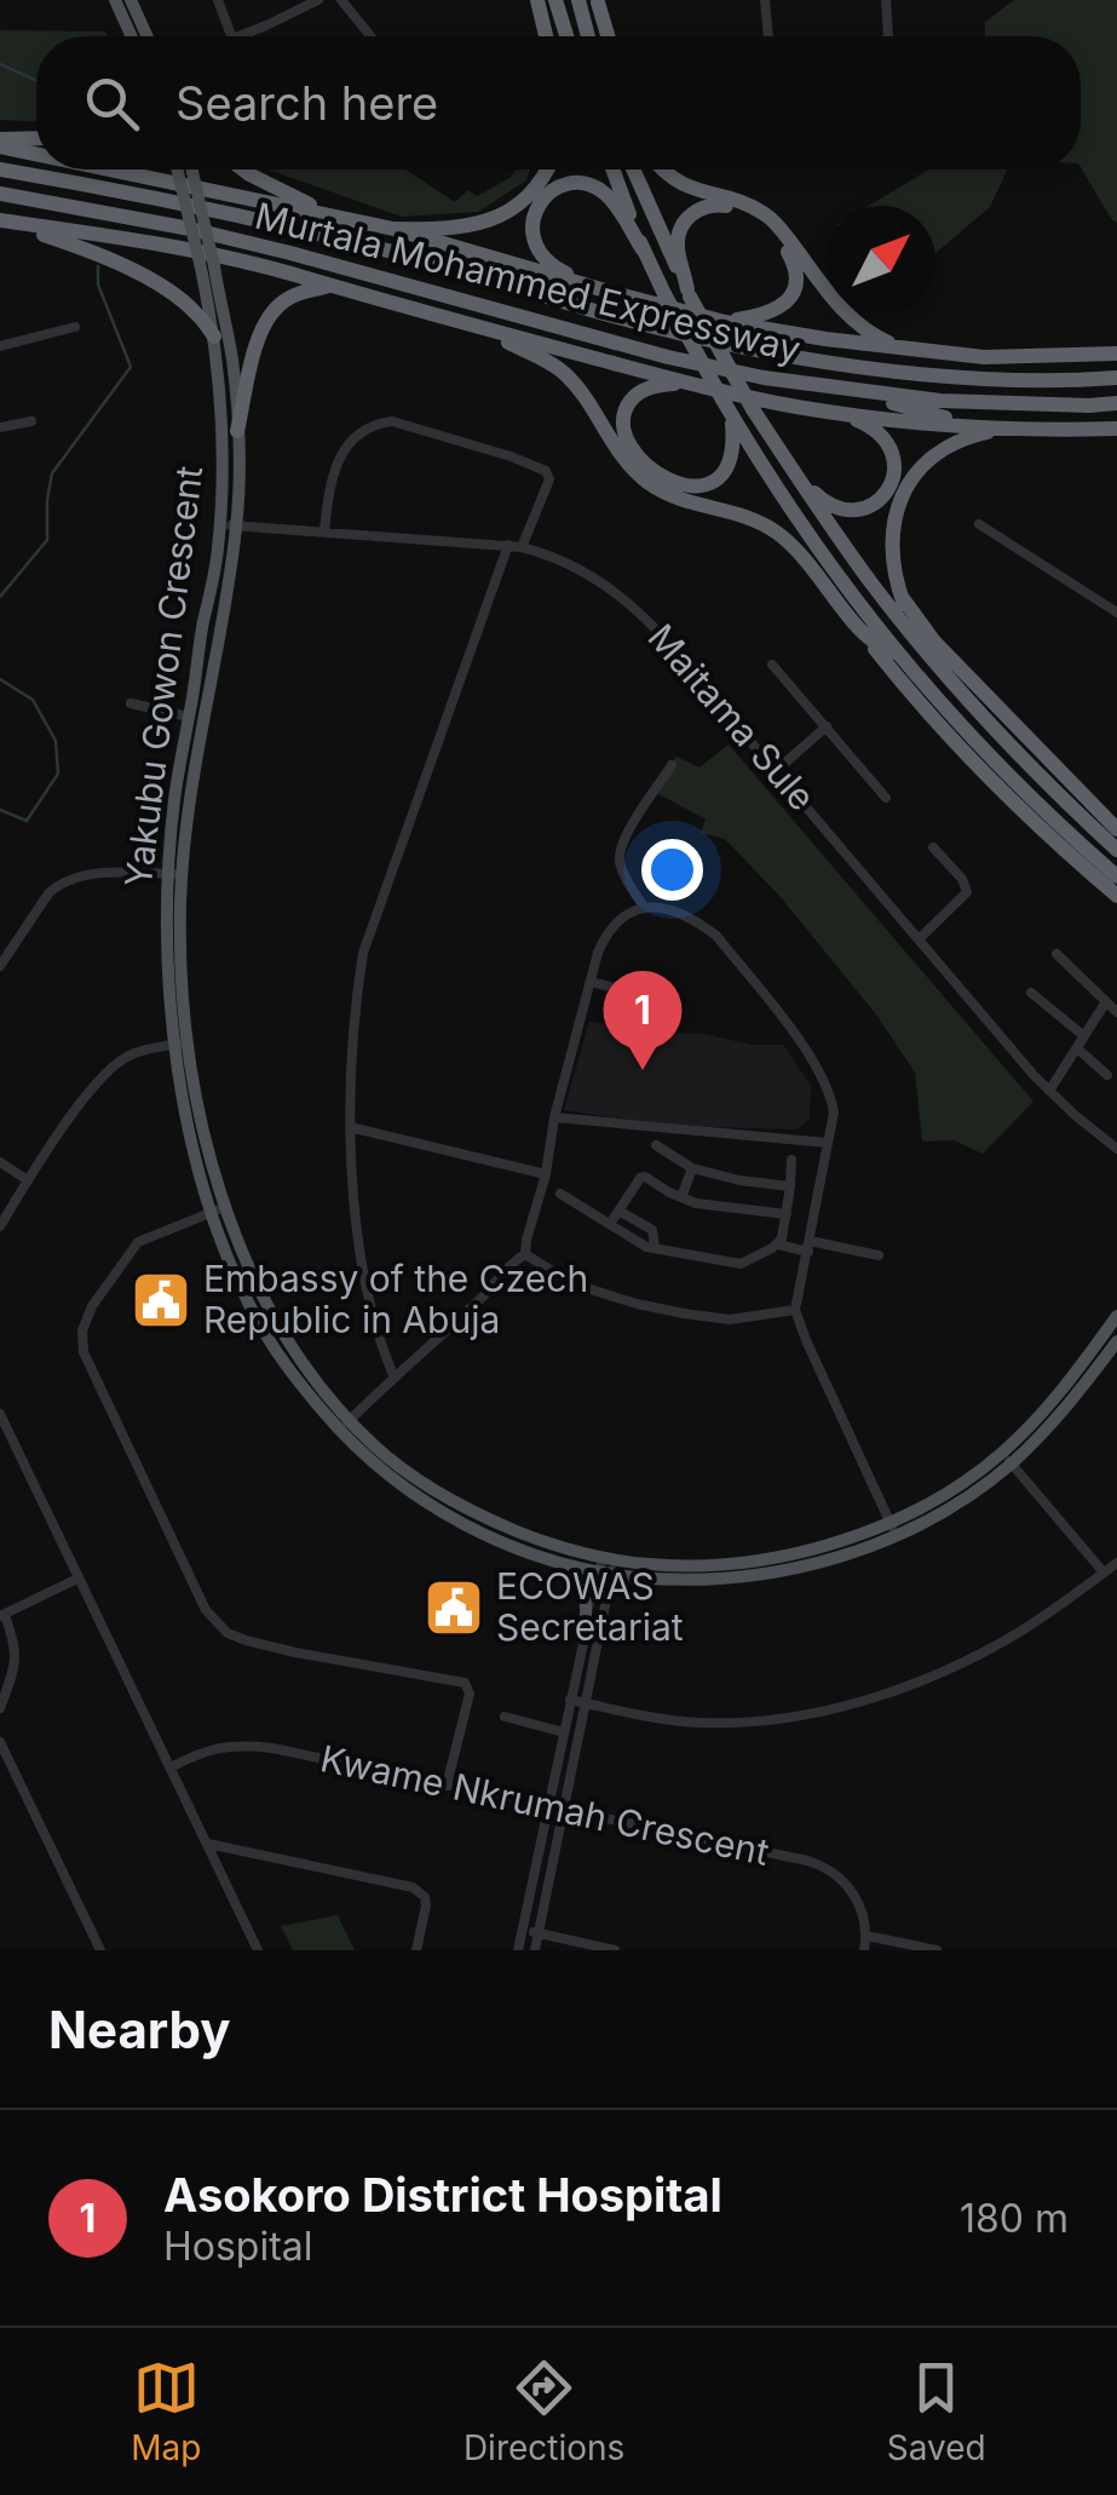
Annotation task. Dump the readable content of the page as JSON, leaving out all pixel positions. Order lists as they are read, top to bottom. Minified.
{"streets":{"highway":["Murtala Mohammed Expressway"],"main road":["Yakubu Gowon Crescent"],"street":["Maitama Sule","Kwame Nkrumah Crescent"]},"crossings":[["Yakubu Gowon Crescent","Maitama Sule"]],"places":{"public building":["Embassy of the Czech Republic in Abuja","ECOWAS Secretariat"]},"north":"top right","page":{"search":"Search here","pins":"1","heading":"Nearby","list":[{"mark":"1","name":"Asokoro District Hospital","note":"Hospital","value":"180 m"}],"nav":["Map","Directions","Saved"]}}
